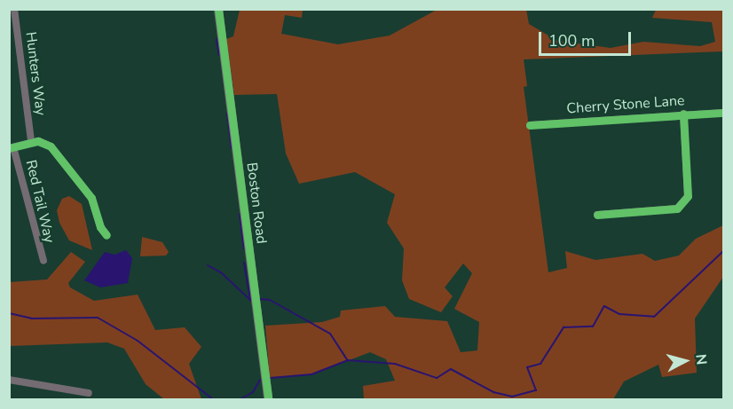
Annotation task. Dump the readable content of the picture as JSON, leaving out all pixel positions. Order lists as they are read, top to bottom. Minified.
{"streets":{"street":["Hunters Way","Cherry Stone Lane","Red Tail Way","Boston Road"]},"scale_bar":"100 m","north":"right"}
